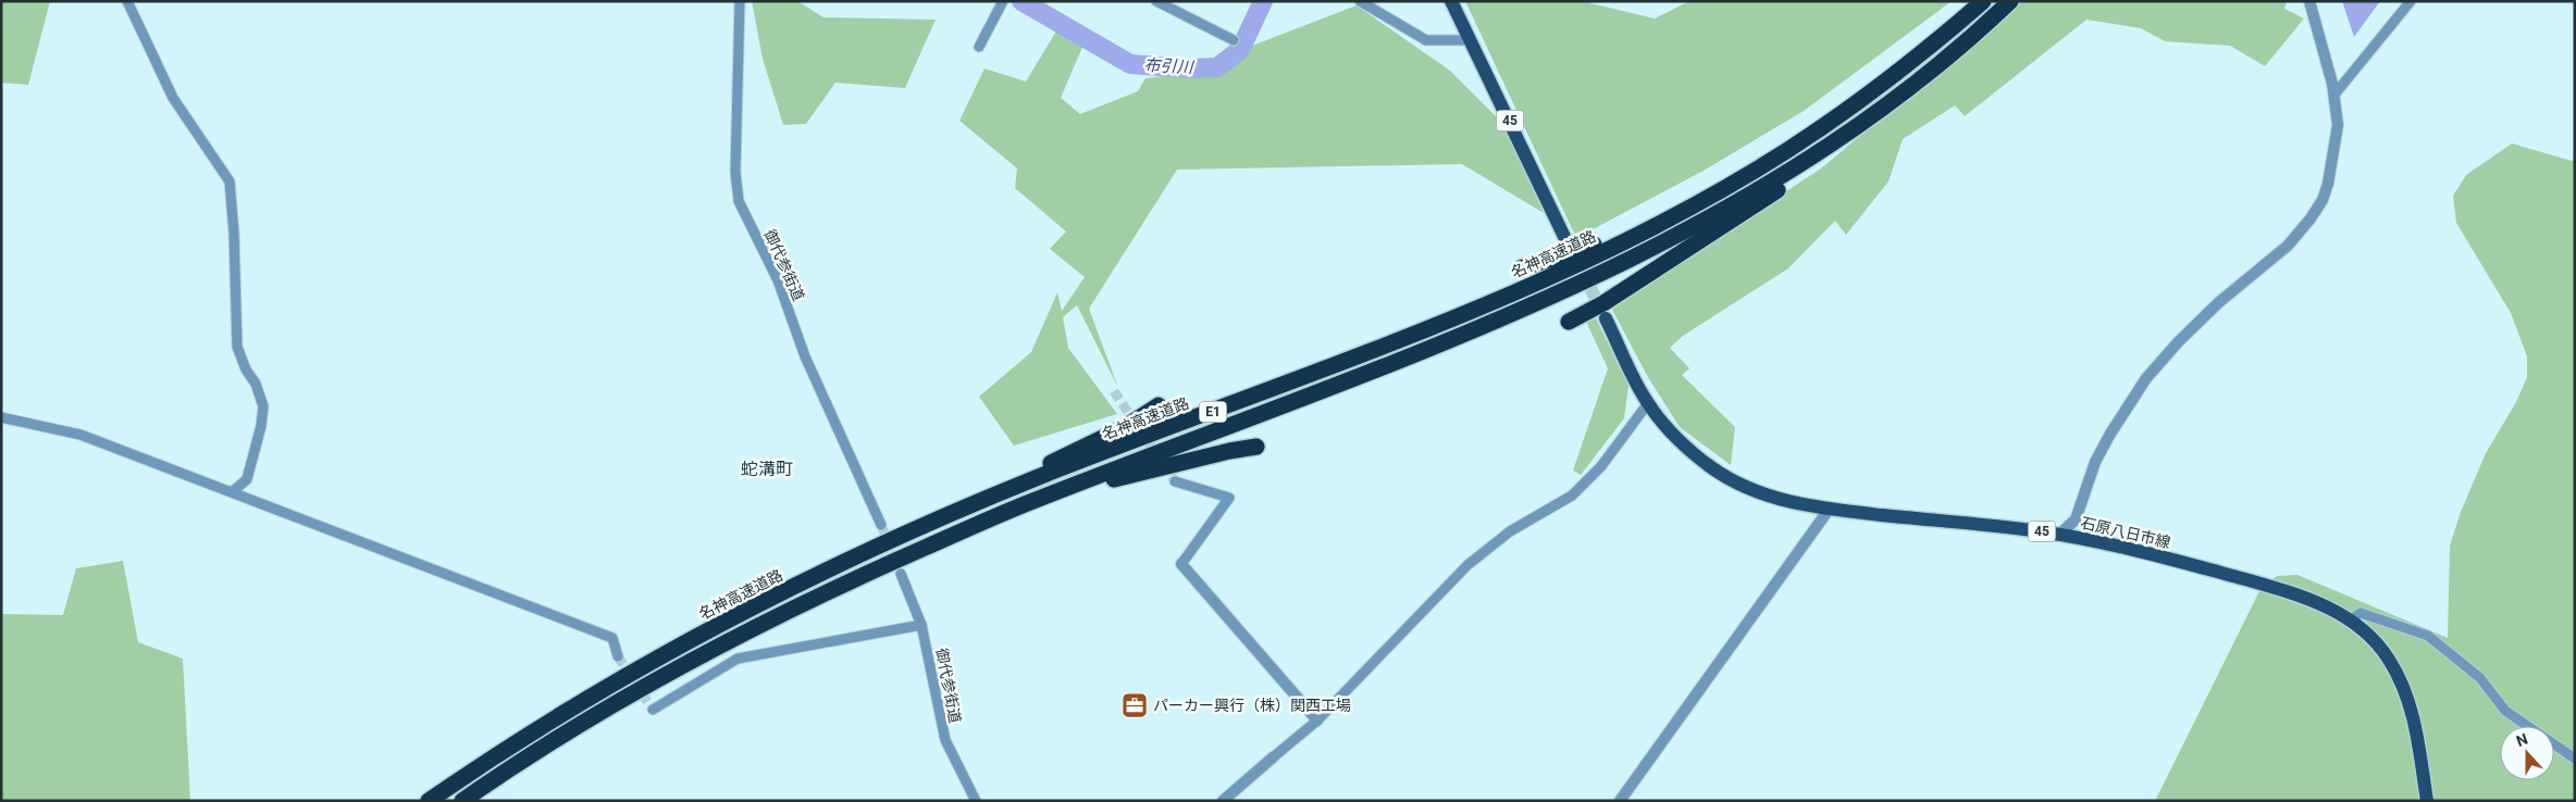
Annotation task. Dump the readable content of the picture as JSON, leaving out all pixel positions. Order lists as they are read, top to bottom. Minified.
{"streets":{"highway":["名神高速道路","E1"],"main road":["45","石原八日市線"],"street":["御代参街道"]},"districts":["蛇溝町"],"water":["布引川"],"places":{"office":["パーカー興行（株）関西工場"]},"north":"top"}
